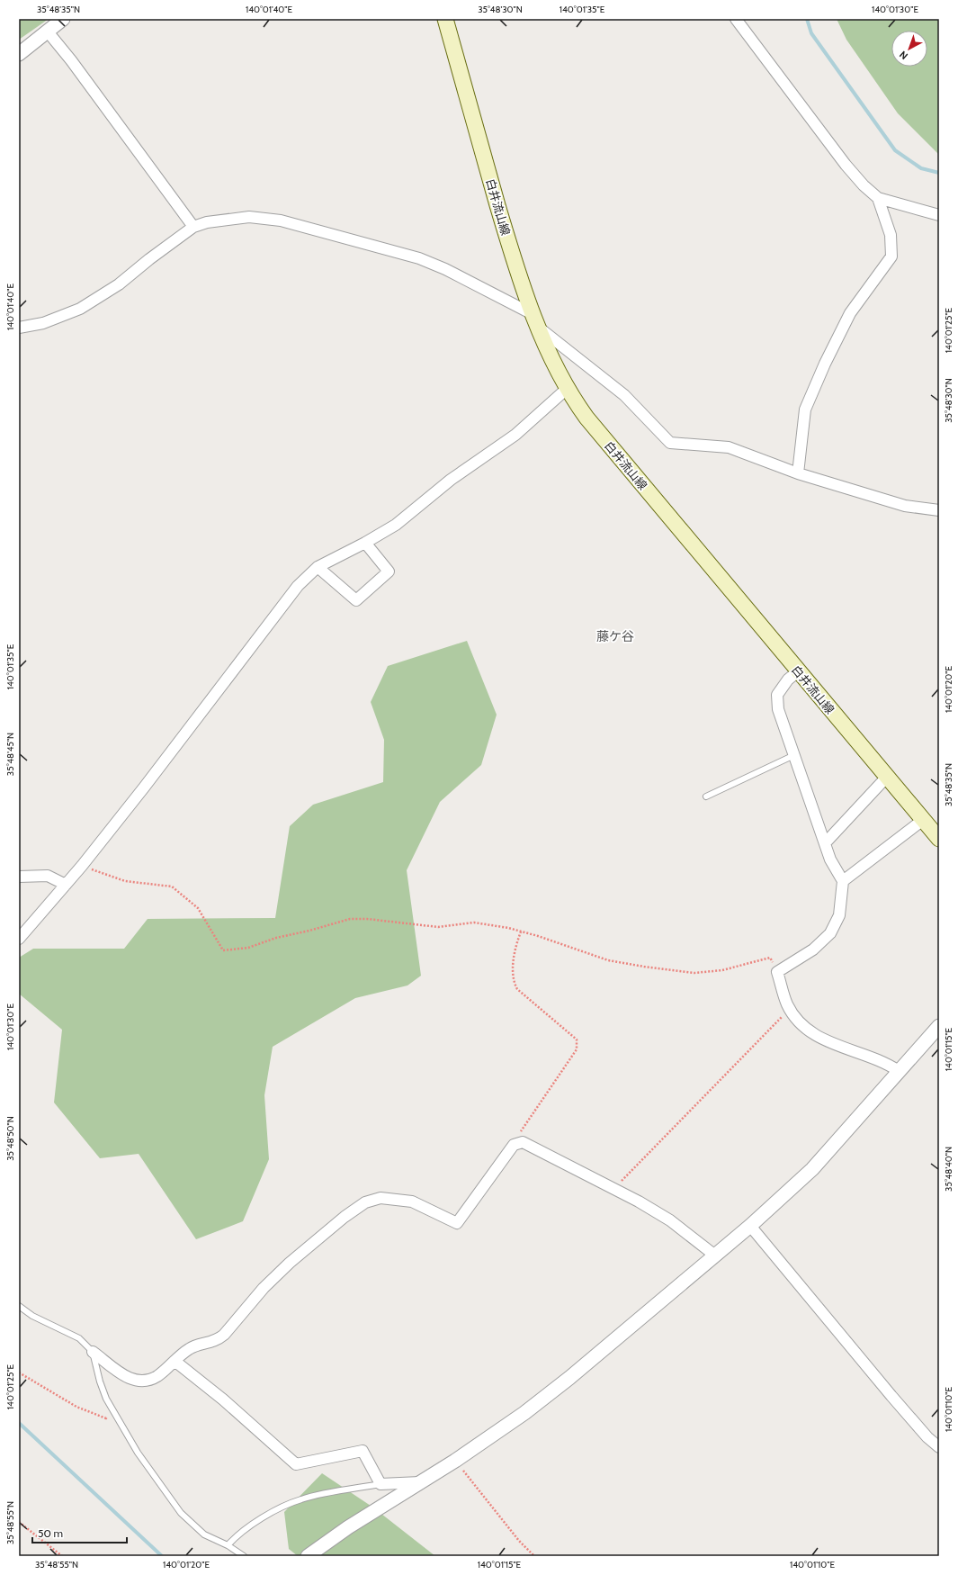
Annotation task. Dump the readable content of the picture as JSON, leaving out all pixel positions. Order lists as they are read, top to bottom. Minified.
{"streets":{"main road":["白井流山線"]},"districts":["藤ケ谷"],"scale_bar":"50 m","north":"bottom left","coordinates":["35°48'35\"N","140°01'40\"E","35°48'30\"N","140°01'35\"E","140°01'30\"E","140°01'25\"E","140°01'20\"E","35°48'45\"N","140°01'15\"E","35°48'50\"N","35°48'40\"N","140°01'10\"E","35°48'55\"N"]}
